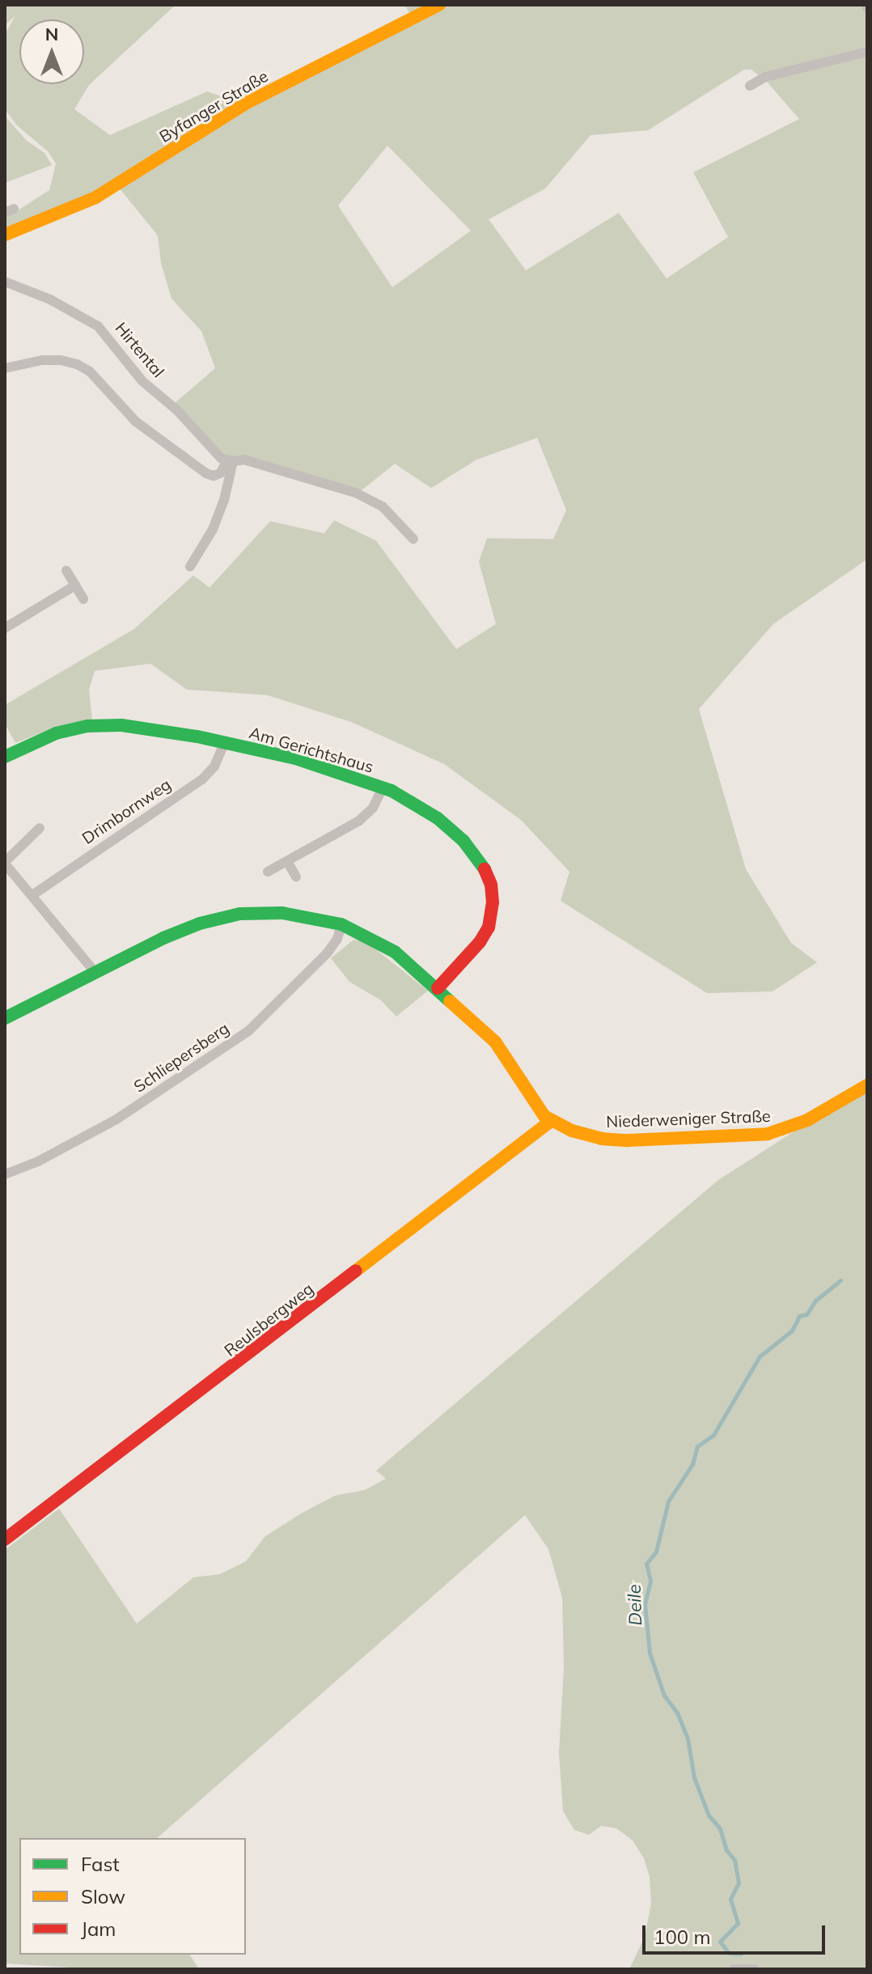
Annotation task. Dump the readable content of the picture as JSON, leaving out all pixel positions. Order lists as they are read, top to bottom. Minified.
{"streets":{"street":["Byfanger Straße","Hirtental","Am Gerichtshaus","Drimbornweg","Schliepersberg","Niederweniger Straße","Reulsbergweg"]},"crossings":[["Am Gerichtshaus","Drimbornweg"],["Am Gerichtshaus","Niederweniger Straße"],["Schliepersberg","Niederweniger Straße"],["Niederweniger Straße","Reulsbergweg"]],"water":["Deile"],"legend":["Fast","Slow","Jam"],"scale_bar":"100 m","north":"top"}
